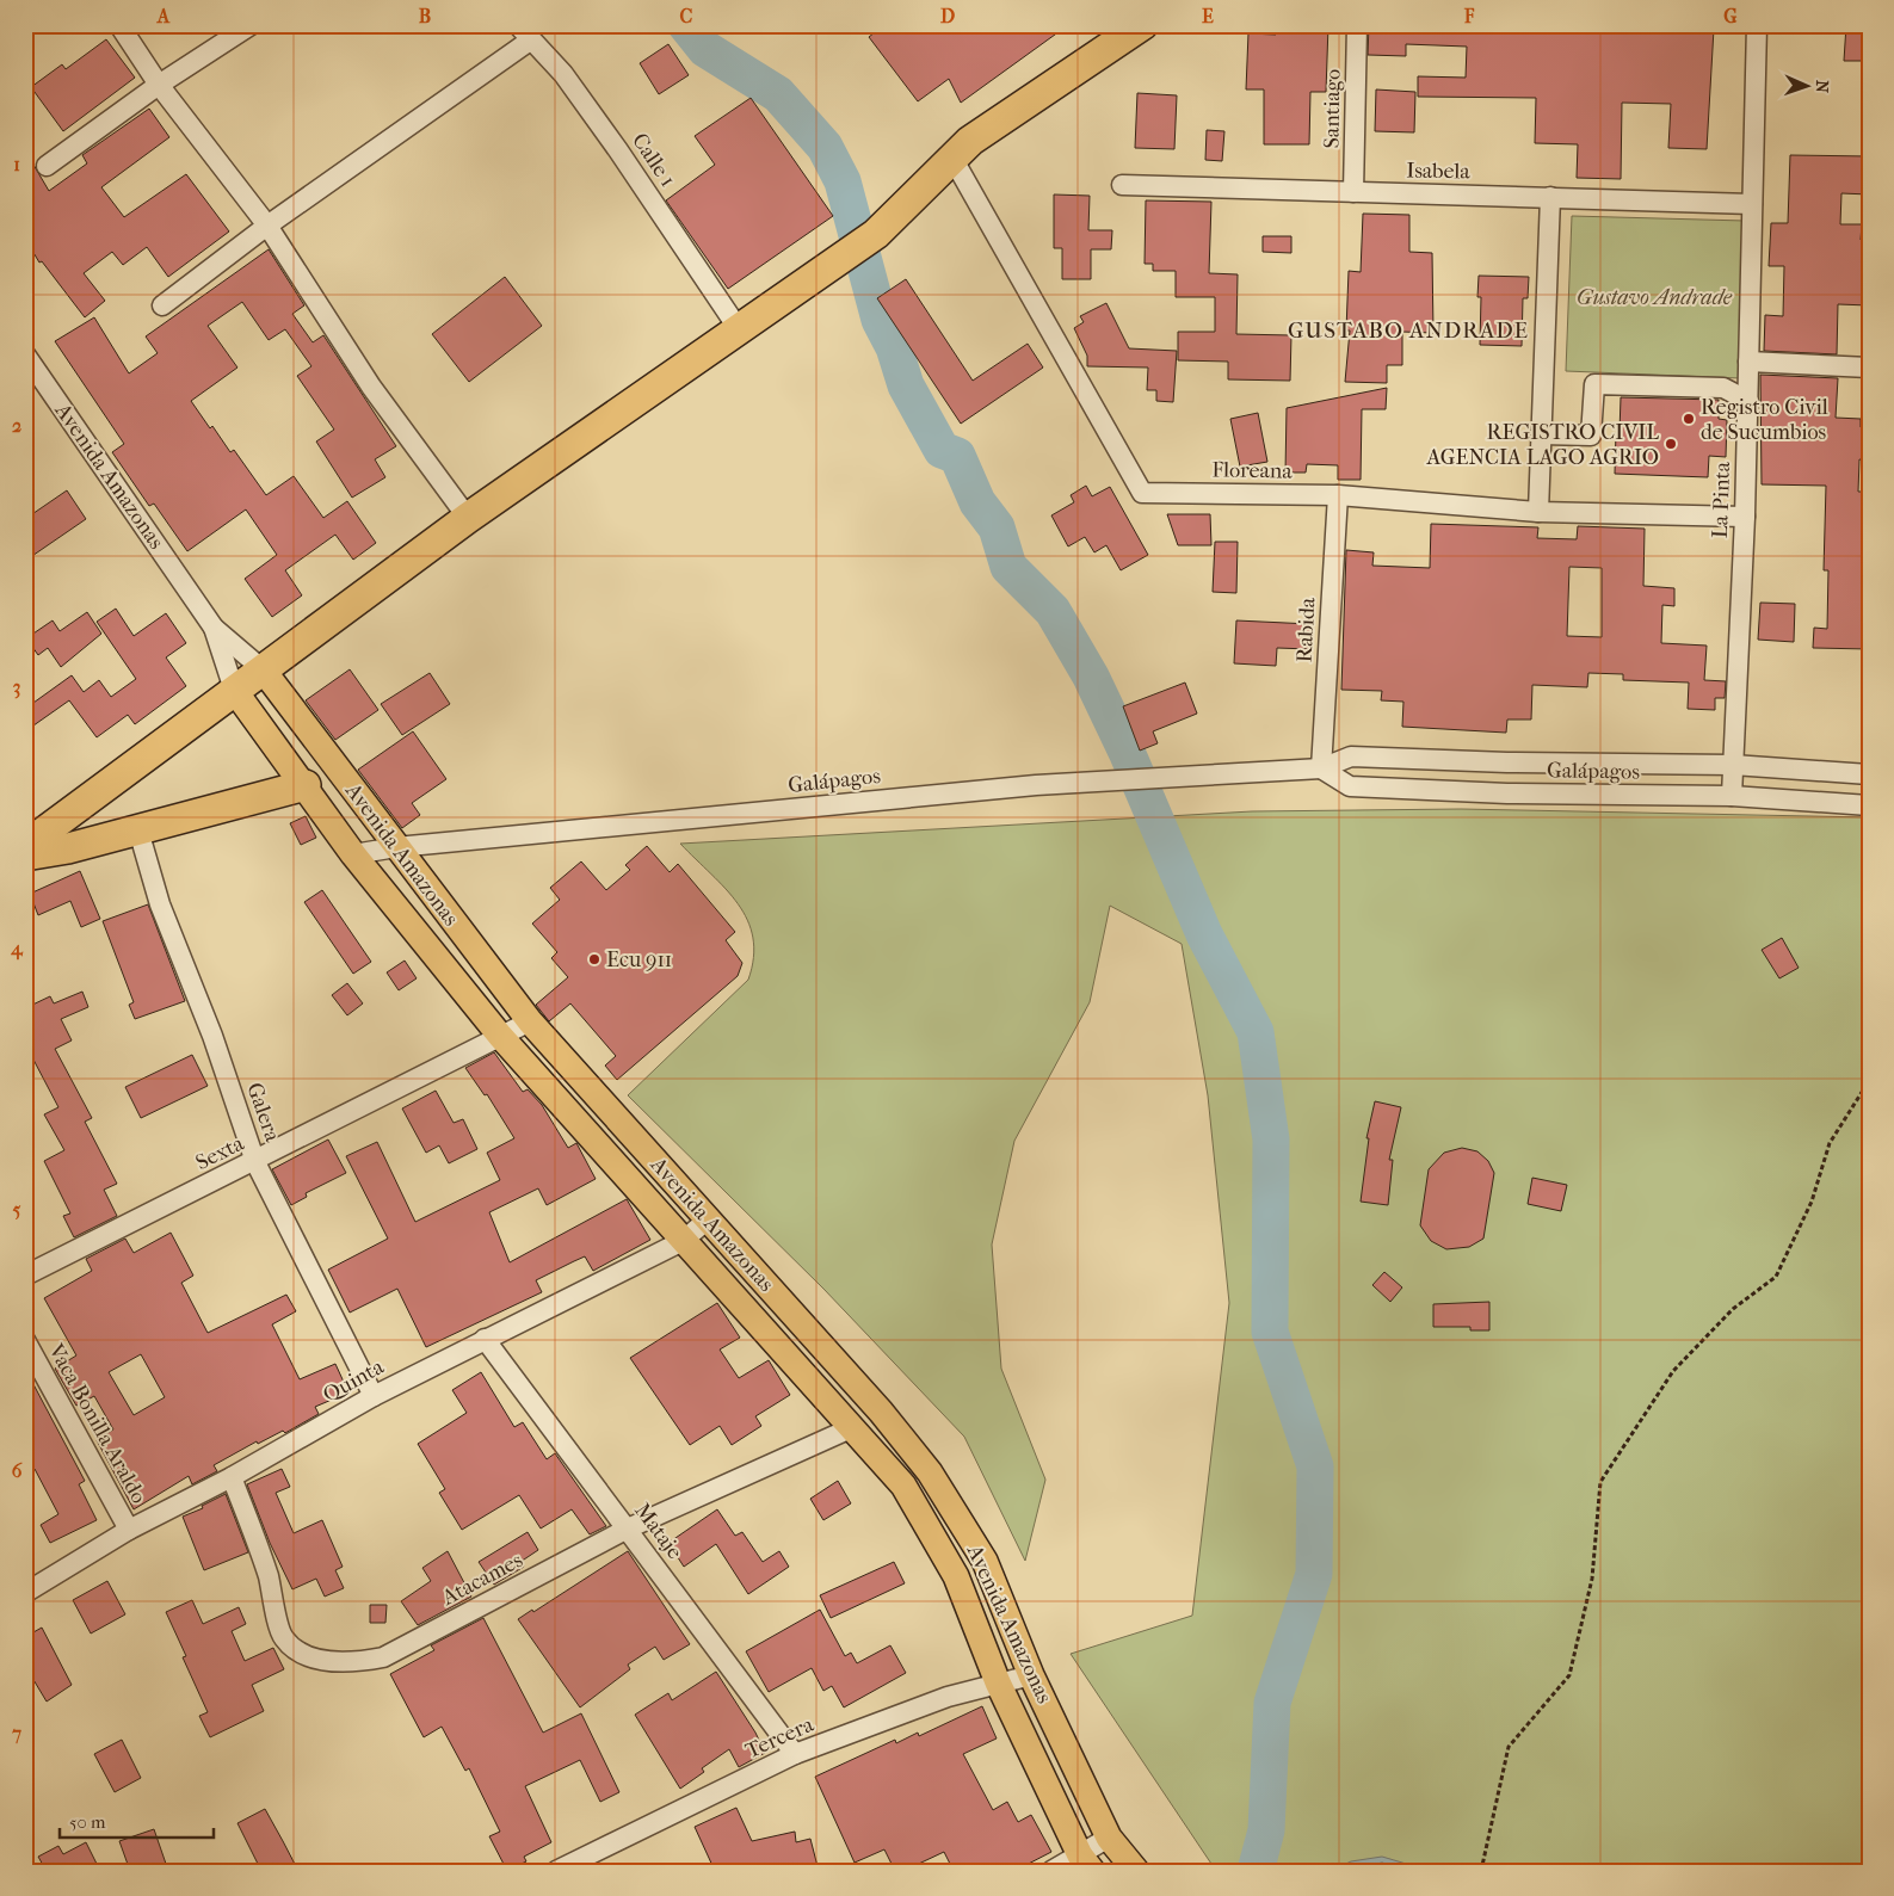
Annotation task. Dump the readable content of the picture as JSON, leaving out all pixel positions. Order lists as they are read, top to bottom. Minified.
{"streets":{"main road":["Avenida Amazonas"],"street":["Santiago","Calle 1","Isabela","Floreana","La Pinta","Rabida","Galápagos","Galera","Sexta","Quinta","Vaca Bonilla Araldo","Mataje","Atacames","Tercera"]},"crossings":[["Santiago","Isabela"],["Isabela","La Pinta"],["Floreana","La Pinta"],["Floreana","Rabida"],["Avenida Amazonas","Galápagos"],["Avenida Amazonas","Sexta"],["Avenida Amazonas","Quinta"],["Avenida Amazonas","Atacames"],["Avenida Amazonas","Tercera"],["La Pinta","Galápagos"],["Rabida","Galápagos"],["Galera","Sexta"],["Galera","Quinta"],["Quinta","Vaca Bonilla Araldo"],["Quinta","Mataje"],["Quinta","Atacames"],["Mataje","Atacames"],["Mataje","Tercera"]],"districts":["GUSTABO ANDRADE"],"parks":["Gustavo Andrade"],"places":["Registro Civil de Sucumbios","REGISTRO CIVIL AGENCIA LAGO AGRIO","Ecu 911"],"scale_bar":"50 m","north":"right","grid":{"columns":["A","B","C","D","E","F","G"],"rows":["1","2","3","4","5","6","7"]}}
